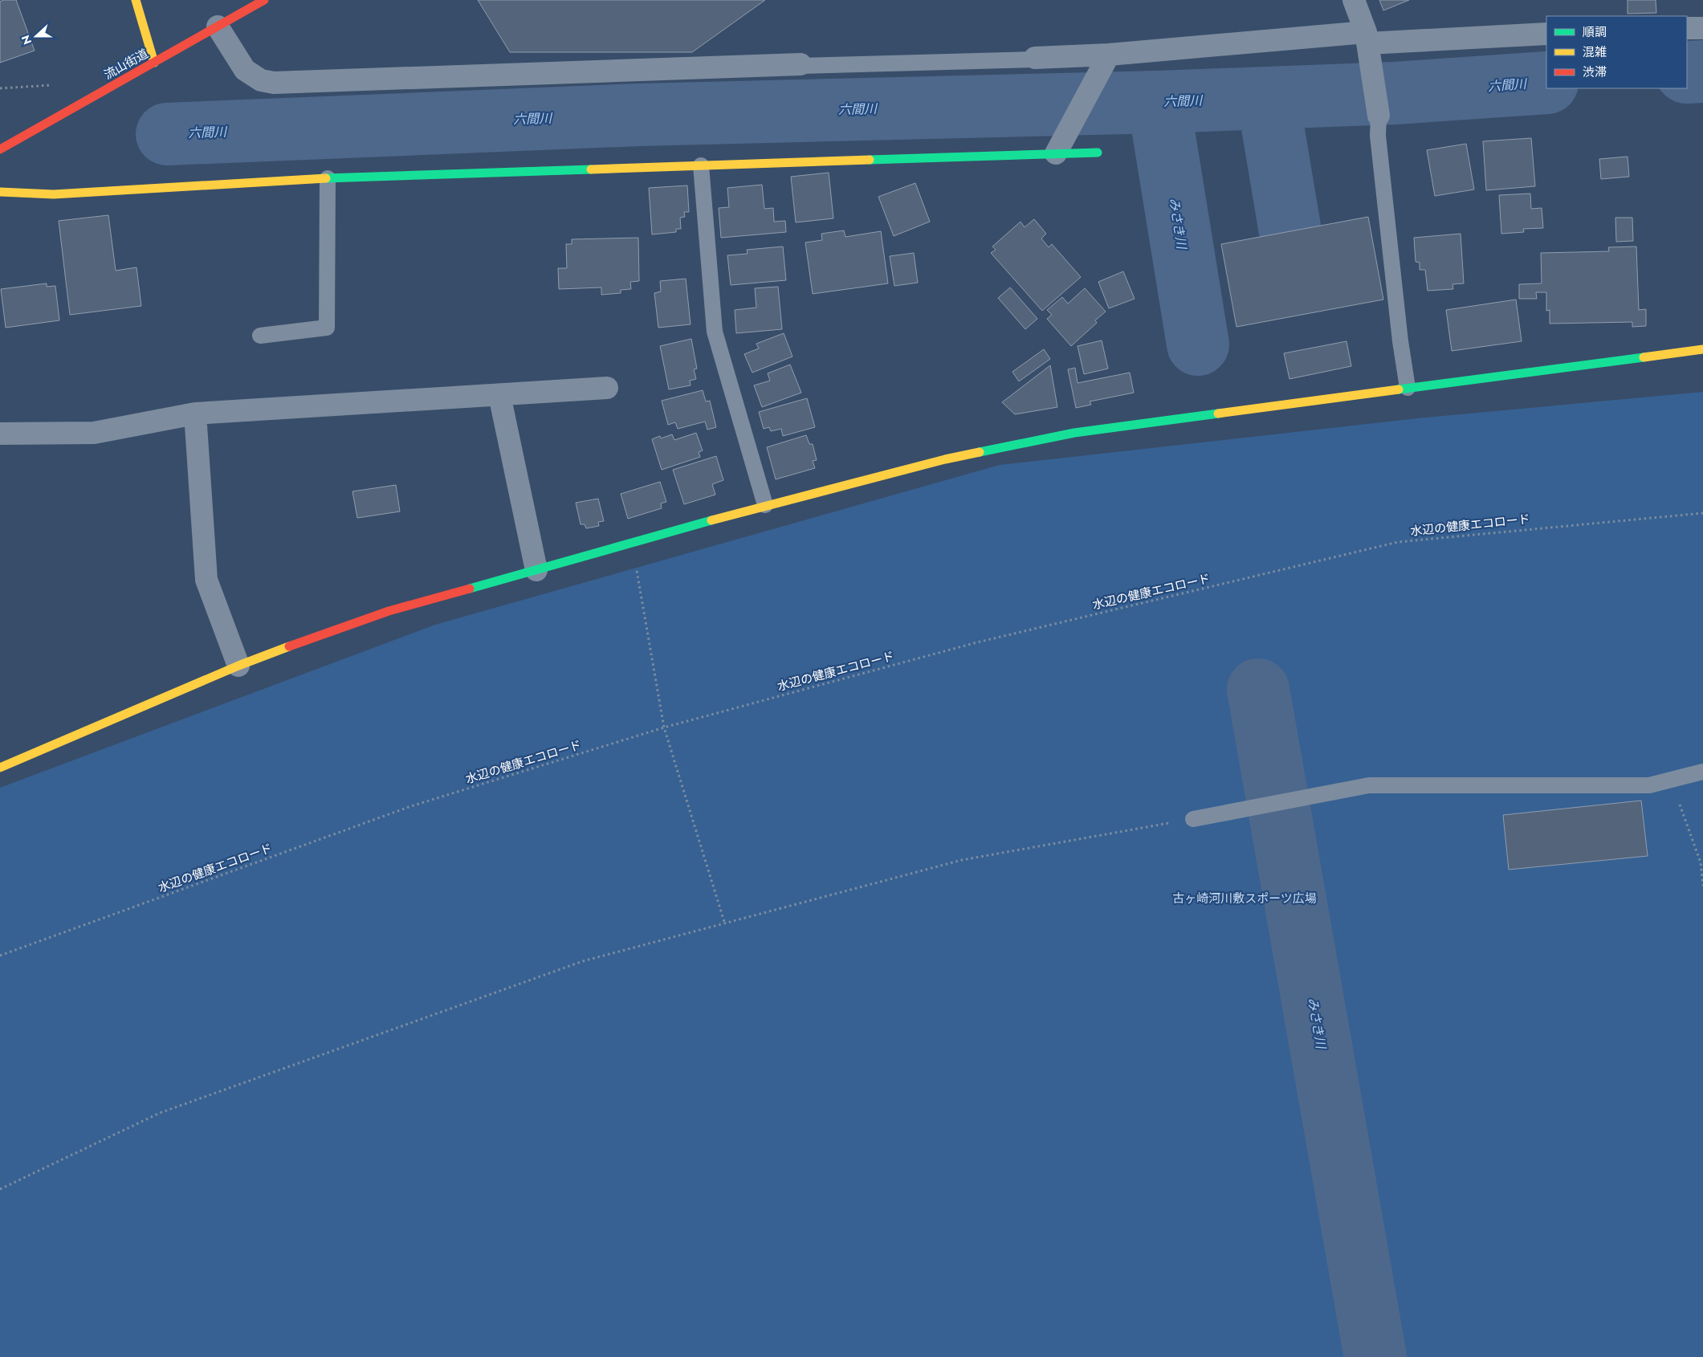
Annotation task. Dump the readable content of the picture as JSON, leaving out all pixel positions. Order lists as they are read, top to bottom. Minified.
{"streets":{"street":["流山街道"],"path":["水辺の健康エコロード"]},"water":["六間川","みさき川"],"parks":["古ヶ崎河川敷スポーツ広場"],"legend":["順調","混雑","渋滞"],"north":"left"}
